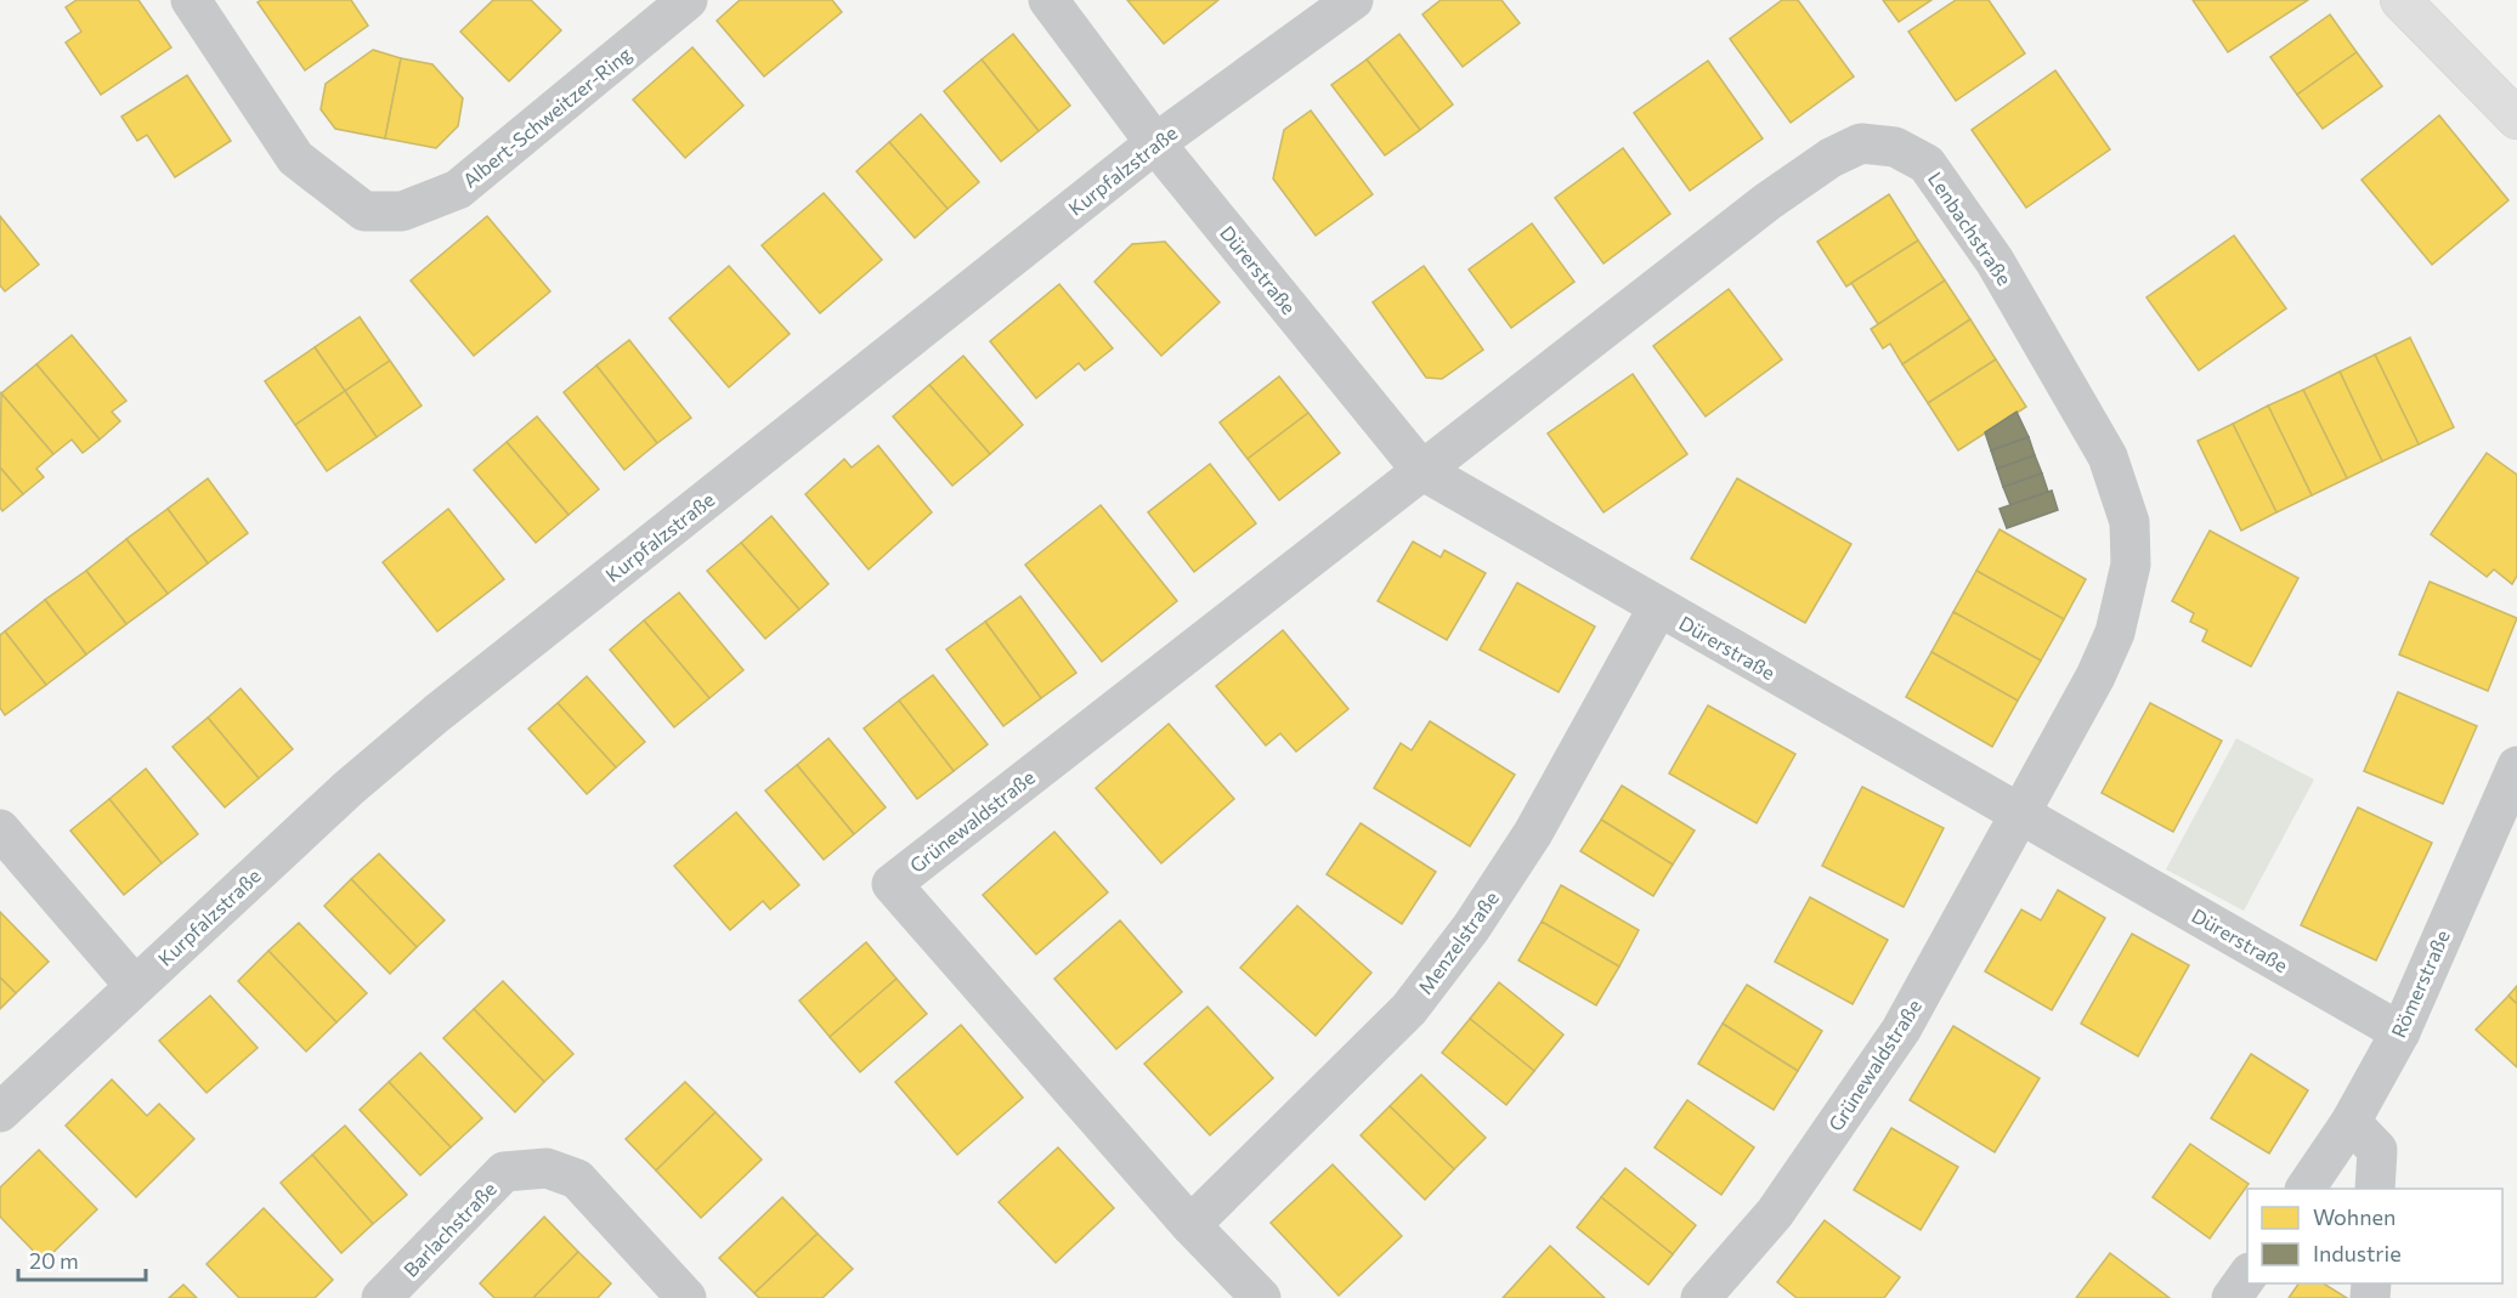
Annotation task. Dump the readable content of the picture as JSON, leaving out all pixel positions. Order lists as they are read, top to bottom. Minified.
{"streets":{"street":["Albert-Schweitzer-Ring","Kurpfalzstraße","Lenbachstraße","Dürerstraße","Grünewaldstraße","Menzelstraße","Römerstraße","Barlachstraße"]},"crossings":[["Kurpfalzstraße","Dürerstraße"],["Lenbachstraße","Dürerstraße"],["Lenbachstraße","Grünewaldstraße"],["Dürerstraße","Grünewaldstraße"],["Dürerstraße","Menzelstraße"],["Dürerstraße","Römerstraße"],["Grünewaldstraße","Menzelstraße"]],"legend":["Wohnen","Industrie"],"scale_bar":"20 m"}
